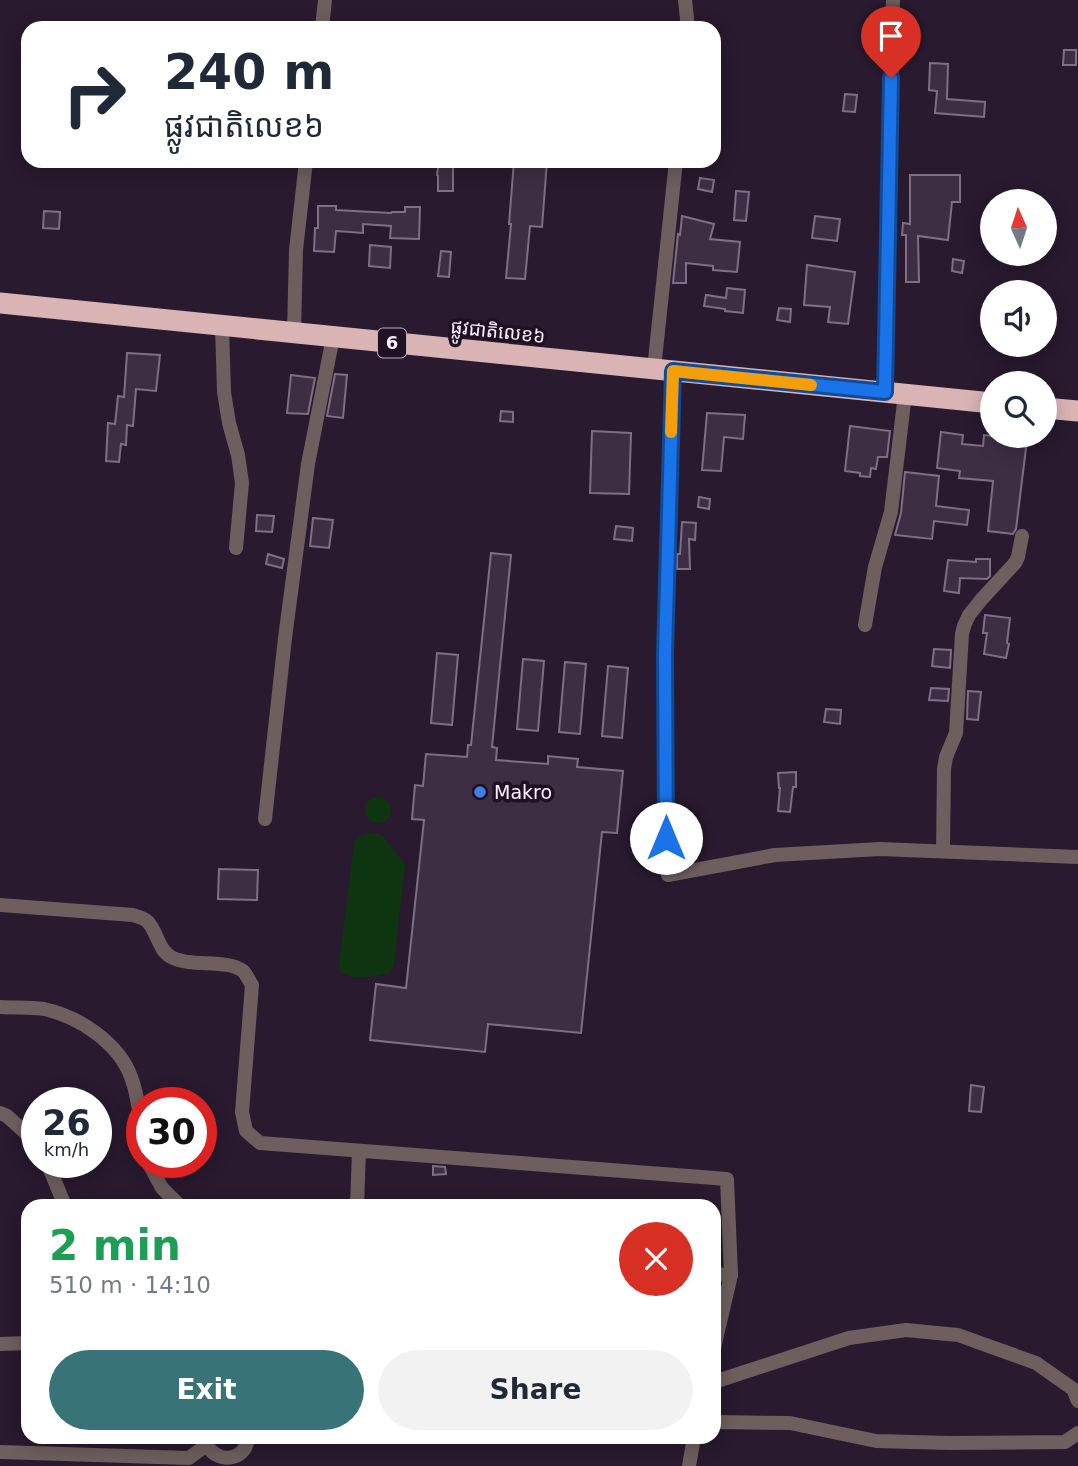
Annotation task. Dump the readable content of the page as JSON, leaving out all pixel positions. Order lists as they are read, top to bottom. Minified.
{"streets":{"highway":["ផ្លូវជាតិលេខ៦","6"]},"places":["Makro"],"north":"top","page":{"turn":["240 m","ផ្លូវជាតិលេខ៦"],"speed":"26 km/h","limit":"30","heading":["2 min","510 m · 14:10"],"buttons":["Exit","Share"]}}
